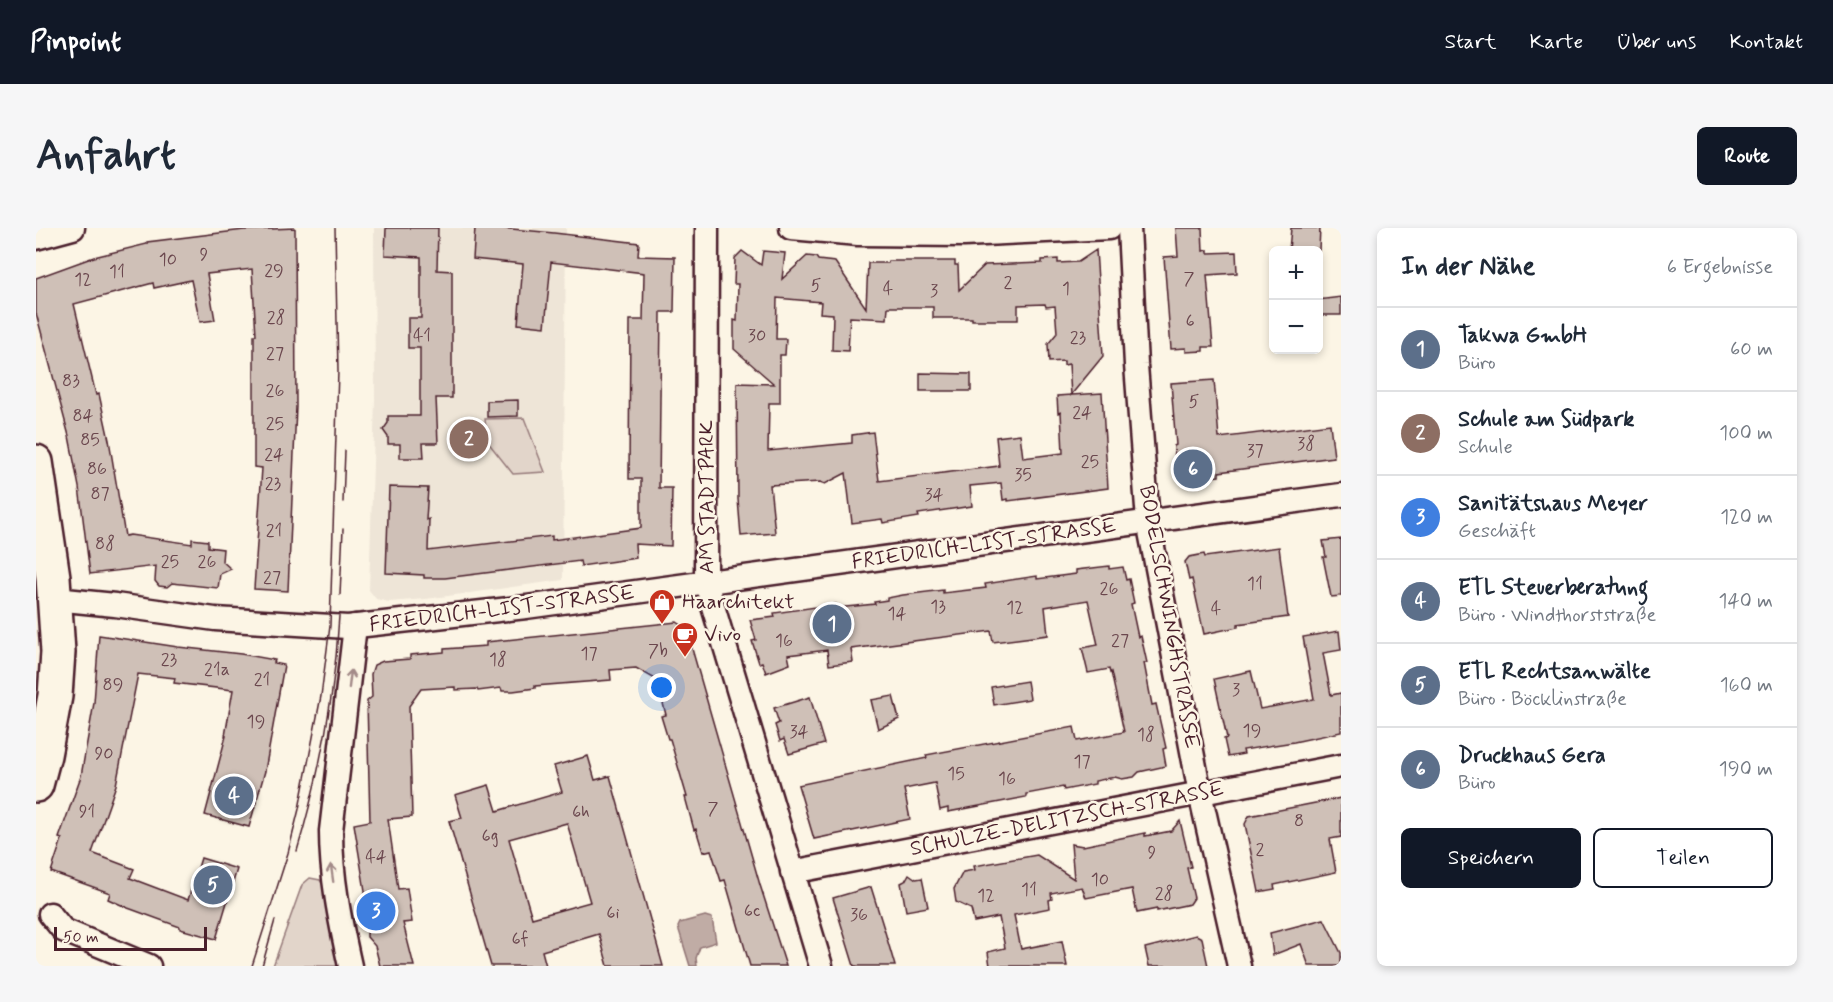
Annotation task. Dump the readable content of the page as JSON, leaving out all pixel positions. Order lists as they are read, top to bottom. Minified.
{"streets":{"street":["AM STADTPARK","FRIEDRICH-LIST-STRASSE","BODELSCHWINGHSTRASSE","SCHULZE-DELITZSCH-STRASSE"]},"crossings":[["AM STADTPARK","FRIEDRICH-LIST-STRASSE"],["AM STADTPARK","SCHULZE-DELITZSCH-STRASSE"],["FRIEDRICH-LIST-STRASSE","BODELSCHWINGHSTRASSE"],["BODELSCHWINGHSTRASSE","SCHULZE-DELITZSCH-STRASSE"]],"places":{"shop":["Haarchitekt"],"cafe":["Vivo"]},"house_numbers":["9","10","29","11","7","12","2","5","4","1","3","28","6","41","30","23","27","83","26","5","24","84","25","85","38","37","24","25","86","35","23","87","34","21","88","25","26","27","11","26","13","12","4","14","16","27","7b","17","23","18","21a","21","89","3","19","19","34","18","90","17","15","16","7","91","6h","8","6g","2","9","44","10","11","28","12","6c","6i","36","6f"],"scale_bar":"50 m","page":{"header":"Pinpoint","nav":["Start","Karte","Über uns","Kontakt"],"buttons":["Route",["Speichern","Teilen"]],"title":"Anfahrt","heading":["In der Nähe","6 Ergebnisse"],"map_buttons":["+","−"],"list":[{"mark":"1","name":"Takwa GmbH","note":"Büro","value":"60 m"},{"mark":"2","name":"Schule am Südpark","note":"Schule","value":"100 m"},{"mark":"3","name":"Sanitätshaus Meyer","note":"Geschäft","value":"120 m"},{"mark":"4","name":"ETL Steuerberatung","note":"Büro · Windthorststraße","value":"140 m"},{"mark":"5","name":"ETL Rechtsanwälte","note":"Büro · Böcklinstraße","value":"160 m"},{"mark":"6","name":"Druckhaus Gera","note":"Büro","value":"190 m"}],"pins":["2","6","1","4","5","3"],"scale":"50 m"}}
